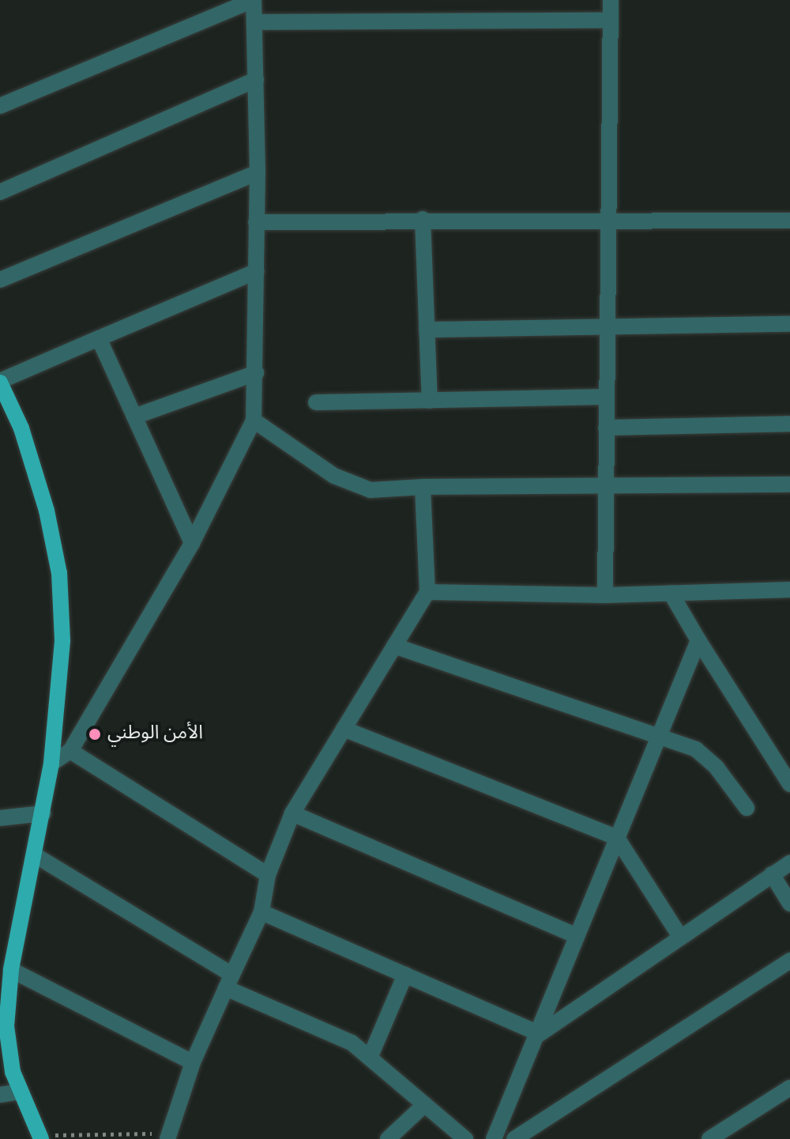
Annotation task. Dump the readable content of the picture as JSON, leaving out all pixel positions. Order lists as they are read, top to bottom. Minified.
{"places":["الأمن الوطني"]}
